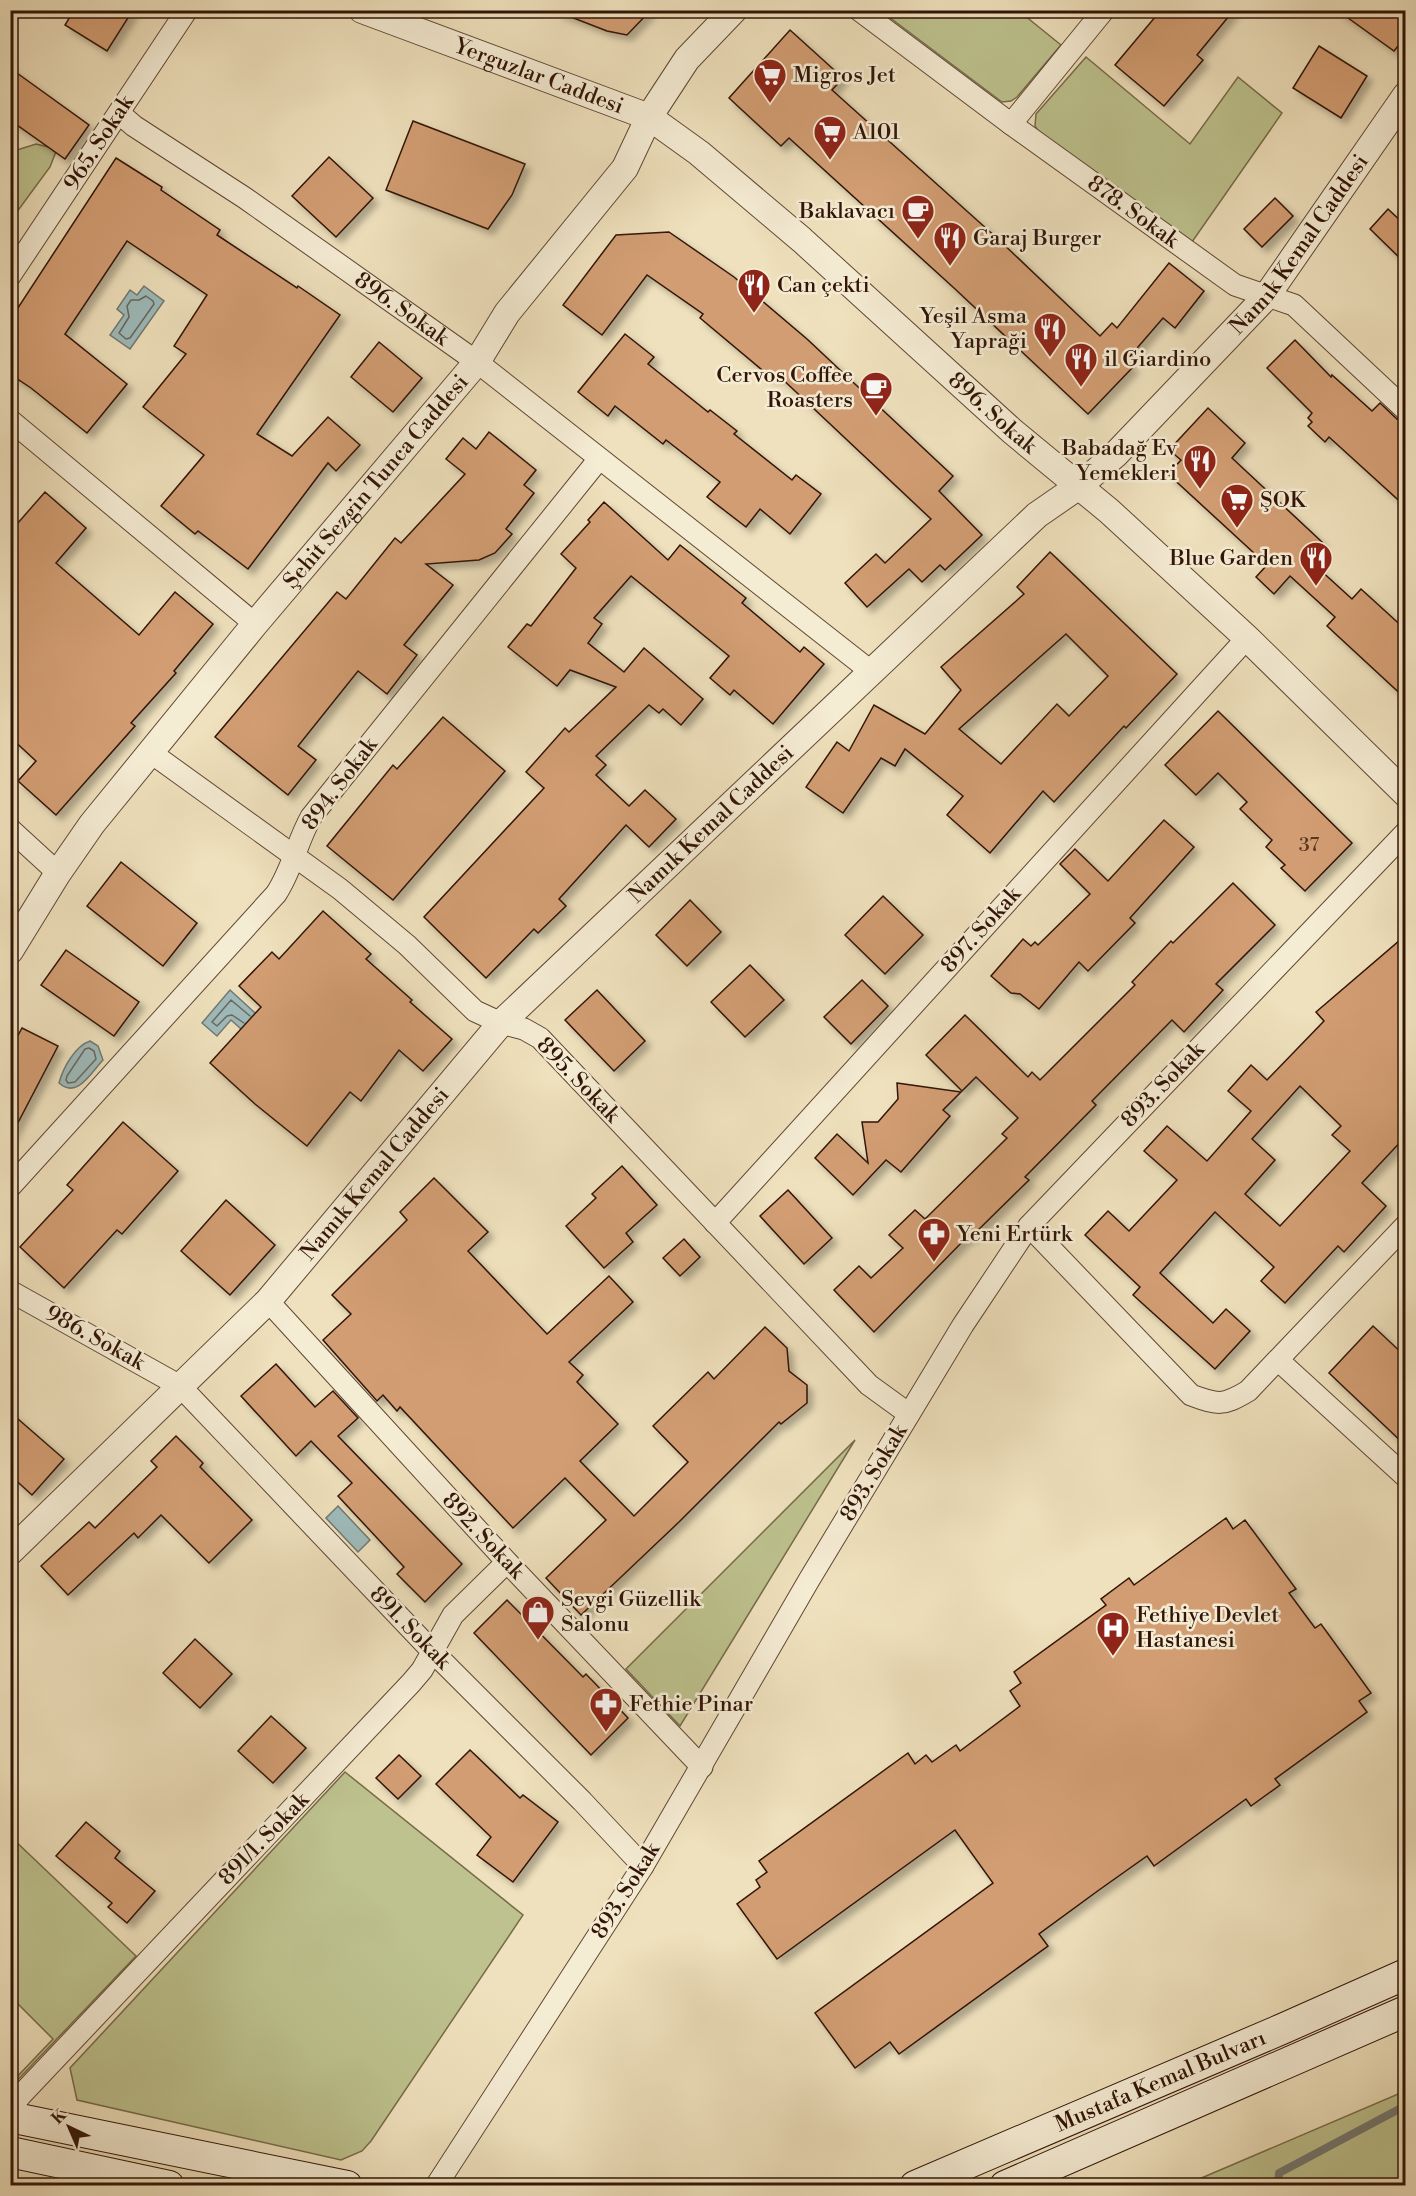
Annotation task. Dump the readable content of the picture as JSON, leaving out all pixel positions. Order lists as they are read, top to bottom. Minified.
{"streets":{"main road":["Mustafa Kemal Bulvarı"],"street":["Yerguzlar Caddesi","965. Sokak","878. Sokak","Namık Kemal Caddesi","896. Sokak","Şehit Sezgin Tunca Caddesi","894. Sokak","897. Sokak","895. Sokak","893. Sokak","986. Sokak","892. Sokak","891. Sokak","891/1. Sokak"]},"crossings":[["Yerguzlar Caddesi","896. Sokak"],["Yerguzlar Caddesi","Şehit Sezgin Tunca Caddesi"],["965. Sokak","896. Sokak"],["878. Sokak","Namık Kemal Caddesi"],["Namık Kemal Caddesi","896. Sokak"],["Namık Kemal Caddesi","895. Sokak"],["Namık Kemal Caddesi","986. Sokak"],["Namık Kemal Caddesi","892. Sokak"],["Namık Kemal Caddesi","891. Sokak"],["896. Sokak","Şehit Sezgin Tunca Caddesi"],["896. Sokak","894. Sokak"],["896. Sokak","897. Sokak"],["Şehit Sezgin Tunca Caddesi","895. Sokak"],["894. Sokak","895. Sokak"],["897. Sokak","895. Sokak"],["895. Sokak","893. Sokak"],["893. Sokak","892. Sokak"],["893. Sokak","891. Sokak"],["986. Sokak","891. Sokak"],["892. Sokak","891/1. Sokak"],["891. Sokak","891/1. Sokak"]],"places":{"supermarket":["Migros Jet","A101","ŞOK"],"cafe":["Baklavacı","Cervos Coffee Roasters"],"restaurant":["Garaj Burger","Can çekti","Yeşil Asma Yapraği","il Giardino","Babadağ Ev Yemekleri","Blue Garden"],"pharmacy":["Yeni Ertürk","Fethie Pinar"],"shop":["Sevgi Güzellik Salonu"],"hospital":["Fethiye Devlet Hastanesi"]},"house_numbers":["37"],"north":"top left"}
